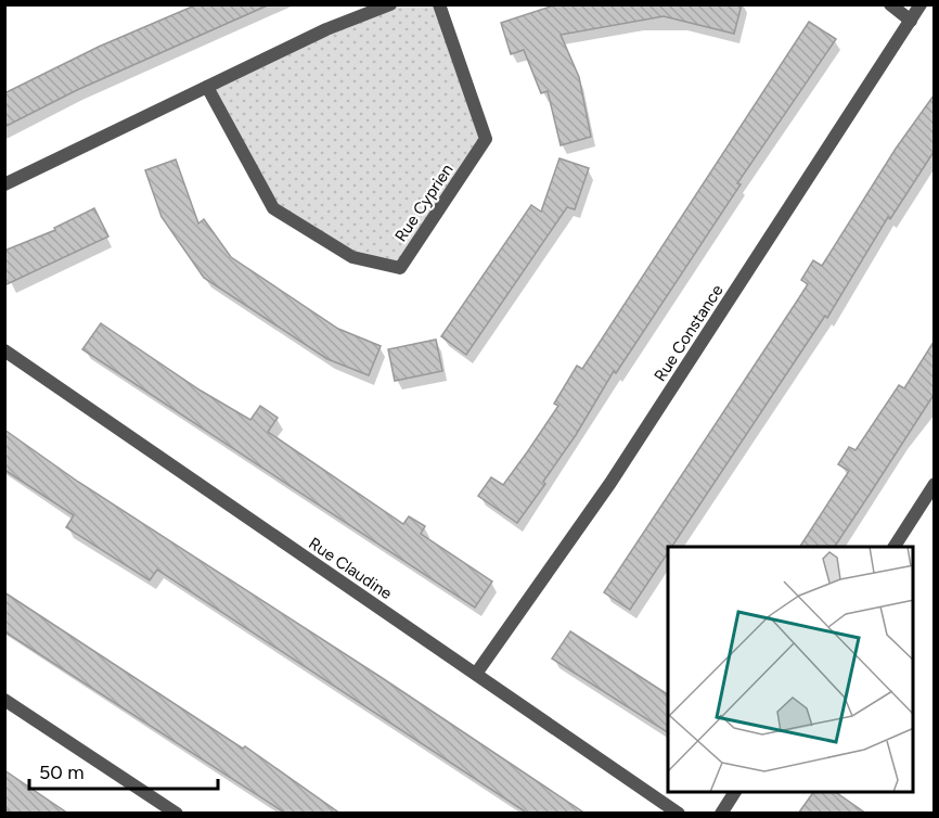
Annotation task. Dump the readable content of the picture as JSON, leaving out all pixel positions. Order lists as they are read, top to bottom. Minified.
{"streets":{"street":["Rue Cyprien","Rue Constance","Rue Claudine"]},"crossings":[["Rue Constance","Rue Claudine"]],"scale_bar":"50 m"}
